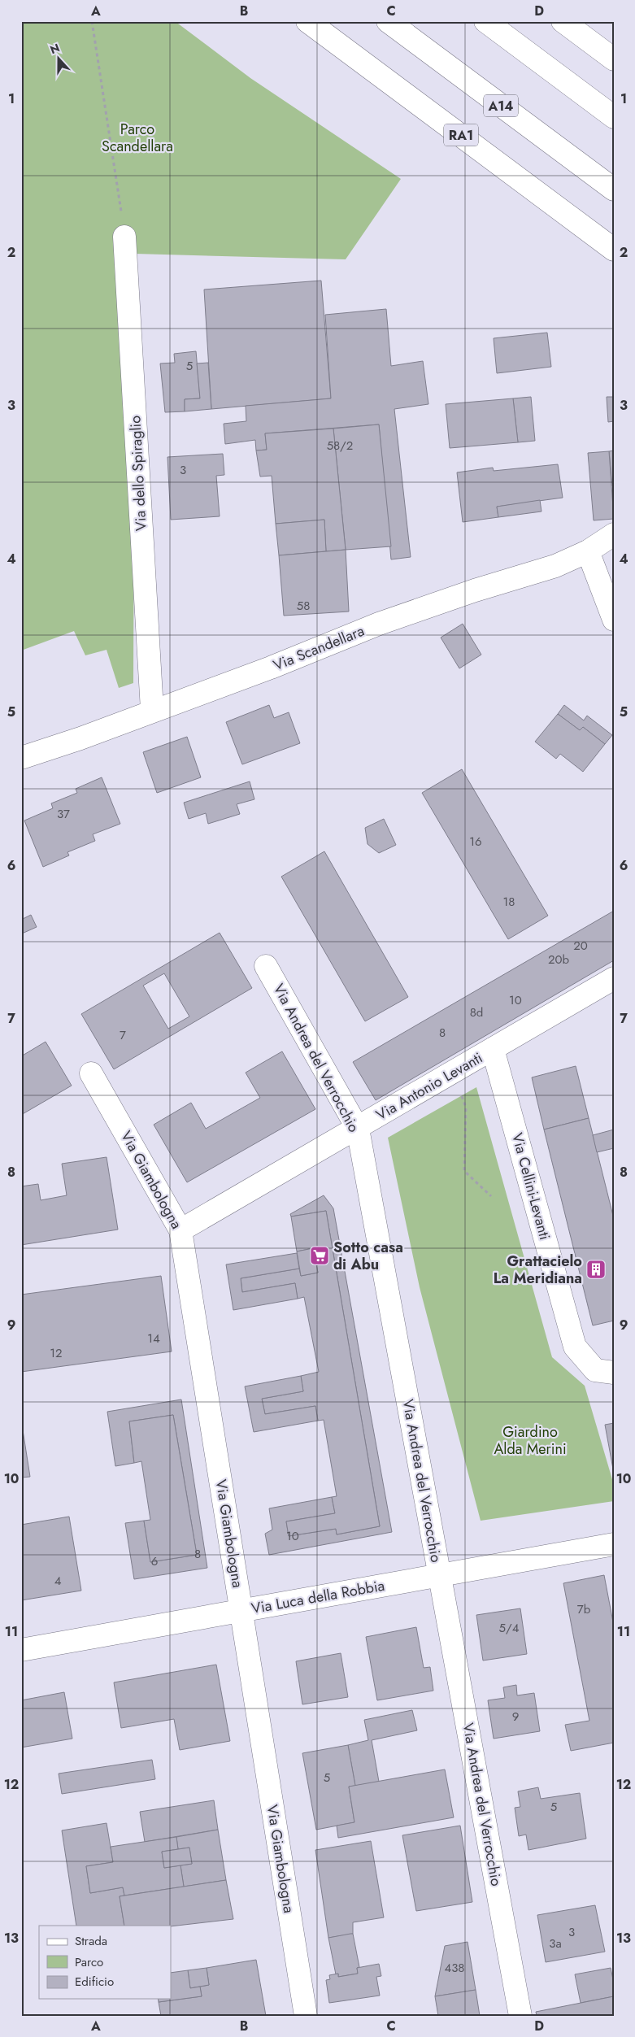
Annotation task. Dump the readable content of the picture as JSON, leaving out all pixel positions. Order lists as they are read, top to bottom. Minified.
{"streets":{"main road":["A14","RA1","Via dello Spiraglio","Via Scandellara","Via Andrea del Verrocchio","Via Antonio Levanti","Via Giambologna","Via Cellini-Levanti","Via Luca della Robbia"]},"crossings":[["Via dello Spiraglio","Via Scandellara"],["Via Andrea del Verrocchio","Via Antonio Levanti"],["Via Andrea del Verrocchio","Via Luca della Robbia"],["Via Antonio Levanti","Via Giambologna"],["Via Antonio Levanti","Via Cellini-Levanti"],["Via Giambologna","Via Luca della Robbia"]],"parks":["Parco Scandellara","Giardino Alda Merini"],"places":{"supermarket":["Sotto casa di Abu"],"building":["Grattacielo La Meridiana"]},"house_numbers":["5","58/2","3","58","37","16","18","20","20b","10","8d","8","7","14","12","10","8","6","4","7b","5/4","9","5","5","3","3a","438"],"legend":["Strada","Parco","Edificio"],"north":"top","grid":{"columns":["A","B","C","D"],"rows":["1","2","3","4","5","6","7","8","9","10","11","12","13"]}}
